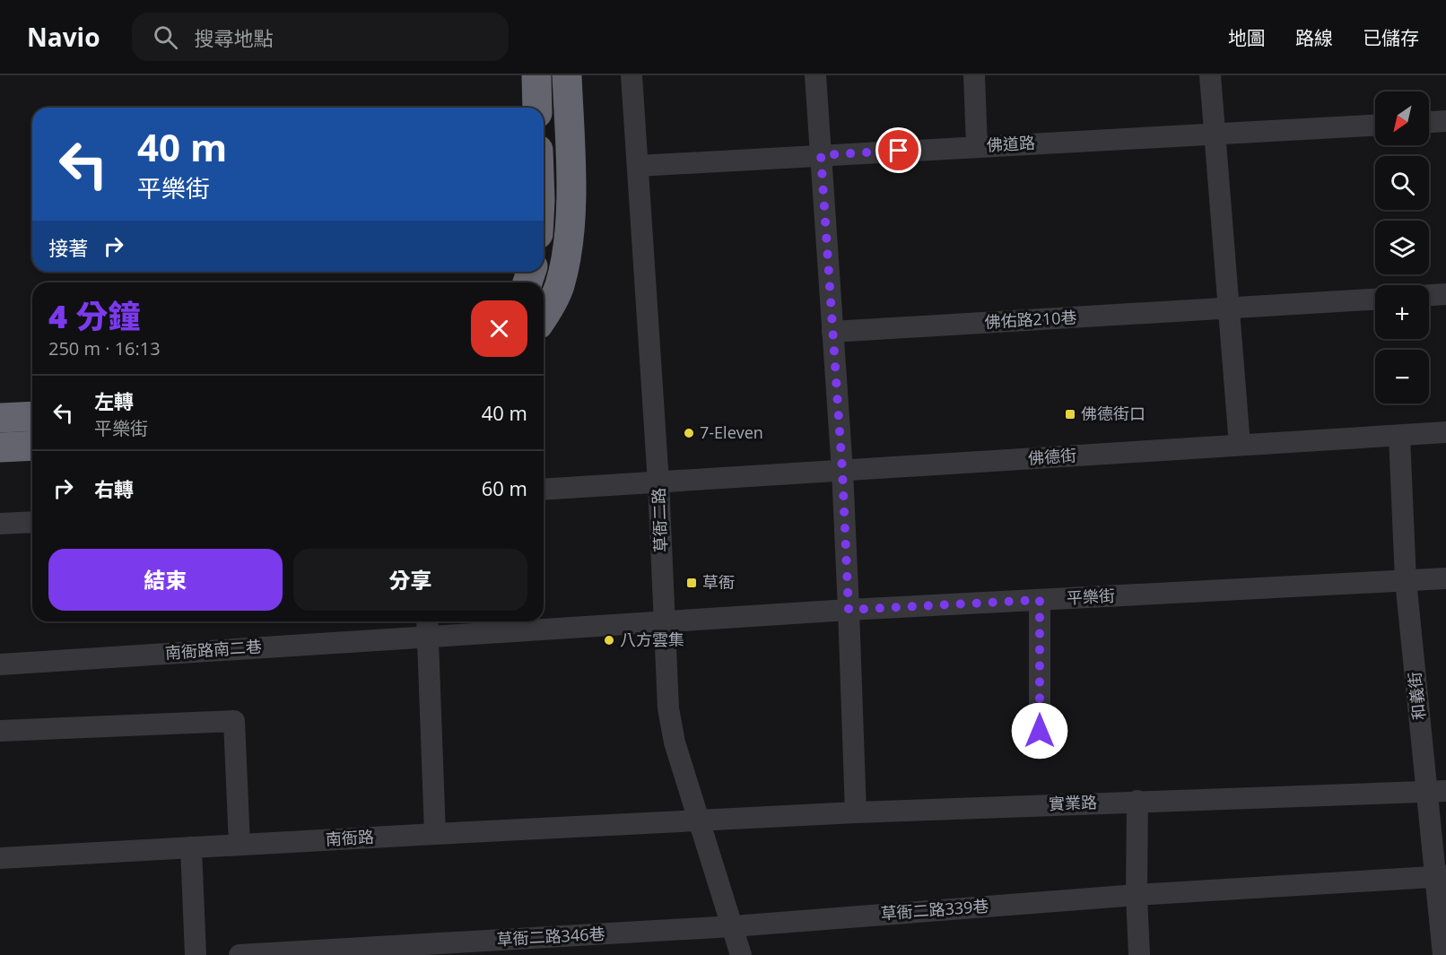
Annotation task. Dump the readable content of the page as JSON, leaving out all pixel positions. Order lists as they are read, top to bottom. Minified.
{"streets":{"street":["佛道路","佛佑路210巷","佛德街","草衙二路","平樂街","南衙路南二巷","和義街","實業路","南衙路","草衙二路339巷","草衙二路346巷"]},"crossings":[["佛道路","草衙二路"],["佛德街","草衙二路"],["佛德街","和義街"],["草衙二路","平樂街"],["草衙二路","南衙路南二巷"],["草衙二路","實業路"],["草衙二路","南衙路"],["草衙二路","草衙二路339巷"],["草衙二路","草衙二路346巷"],["平樂街","南衙路南二巷"],["平樂街","和義街"],["和義街","實業路"],["和義街","草衙二路339巷"],["實業路","南衙路"],["草衙二路339巷","草衙二路346巷"]],"places":{"transit":["佛德街口","草衙"],"other":["7-Eleven","八方雲集"]},"north":"bottom left","page":{"header":"Navio","search":"搜尋地點","nav":["地圖","路線","已儲存"],"map_buttons":["+","−"],"turn":["40 m","平樂街"],"then":"接著","heading":["4 分鐘","250 m · 16:13"],"list":[{"name":"左轉","note":"平樂街","value":"40 m"},{"name":"右轉","value":"60 m"}],"buttons":["結束","分享"]}}
